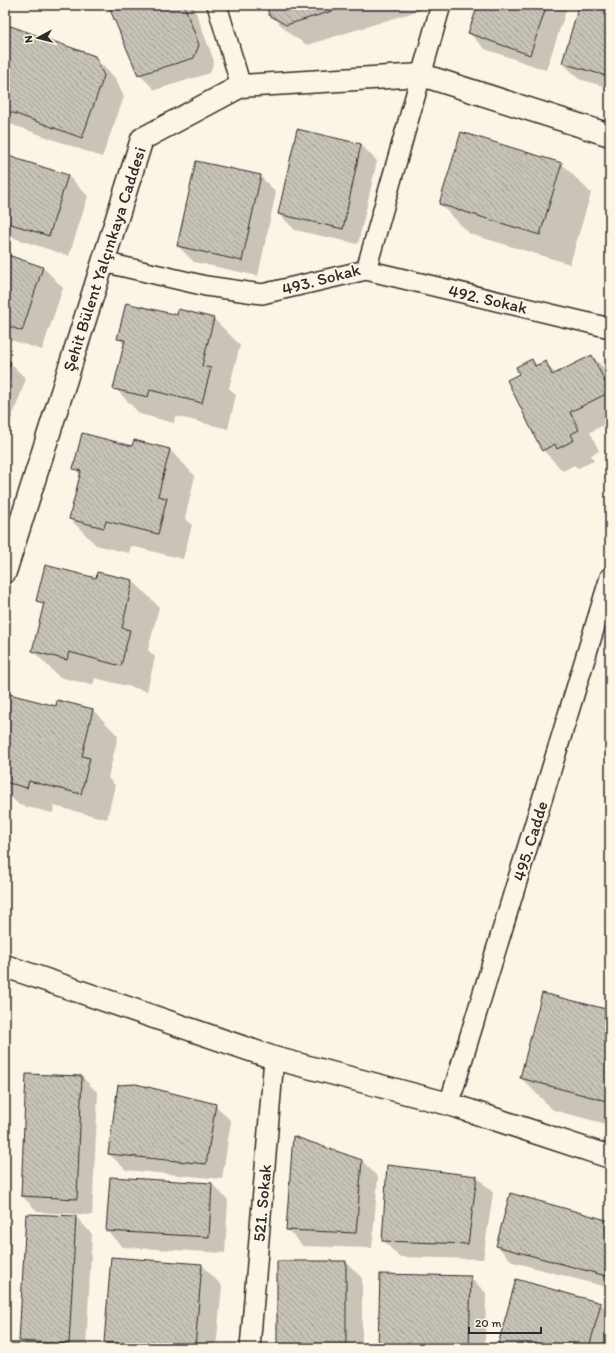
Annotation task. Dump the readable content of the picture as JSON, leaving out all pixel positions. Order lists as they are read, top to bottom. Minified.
{"streets":{"street":["Şehit Bülent Yalçınkaya Caddesi","493. Sokak","492. Sokak","495. Cadde","521. Sokak"]},"crossings":[["Şehit Bülent Yalçınkaya Caddesi","493. Sokak"],["493. Sokak","492. Sokak"]],"scale_bar":"20 m","north":"left"}
